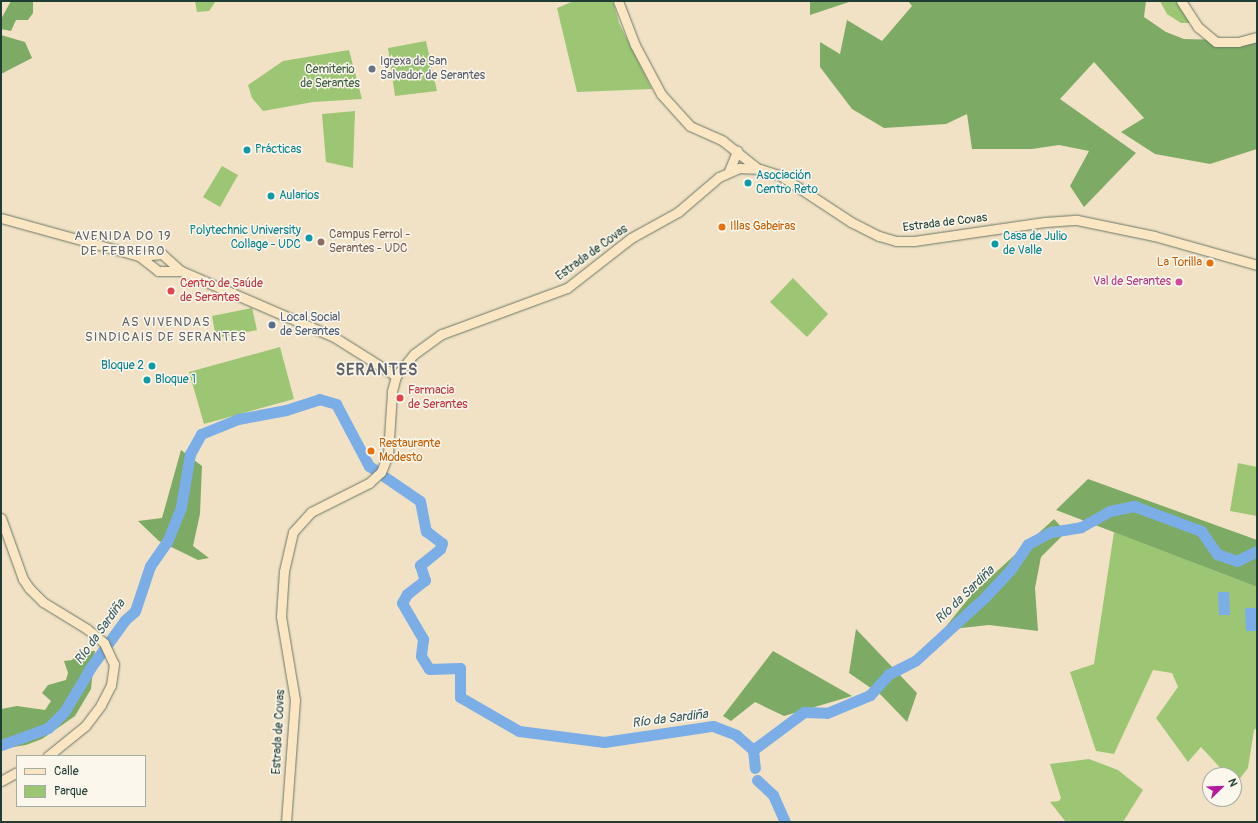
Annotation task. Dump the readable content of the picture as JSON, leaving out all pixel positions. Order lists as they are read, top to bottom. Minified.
{"streets":{"main road":["Estrada de Covas"]},"districts":["AVENIDA DO 19 DE FEBREIRO","AS VIVENDAS SINDICAIS DE SERANTES","SERANTES"],"water":["Río da Sardiña"],"parks":["Cemiterio de Serantes"],"places":["Igrexa de San Salvador de Serantes","Prácticas","Asociación Centro Reto","Aularios","Illas Gabeiras","Polytechnic University Collage - UDC","Campus Ferrol - Serantes - UDC","Casa de Julio de Valle","La Torilla","Val de Serantes","Centro de Saúde de Serantes","Local Social de Serantes","Bloque 2","Bloque 1","Farmacia de Serantes","Restaurante Modesto"],"legend":["Calle","Parque"],"north":"top right"}
